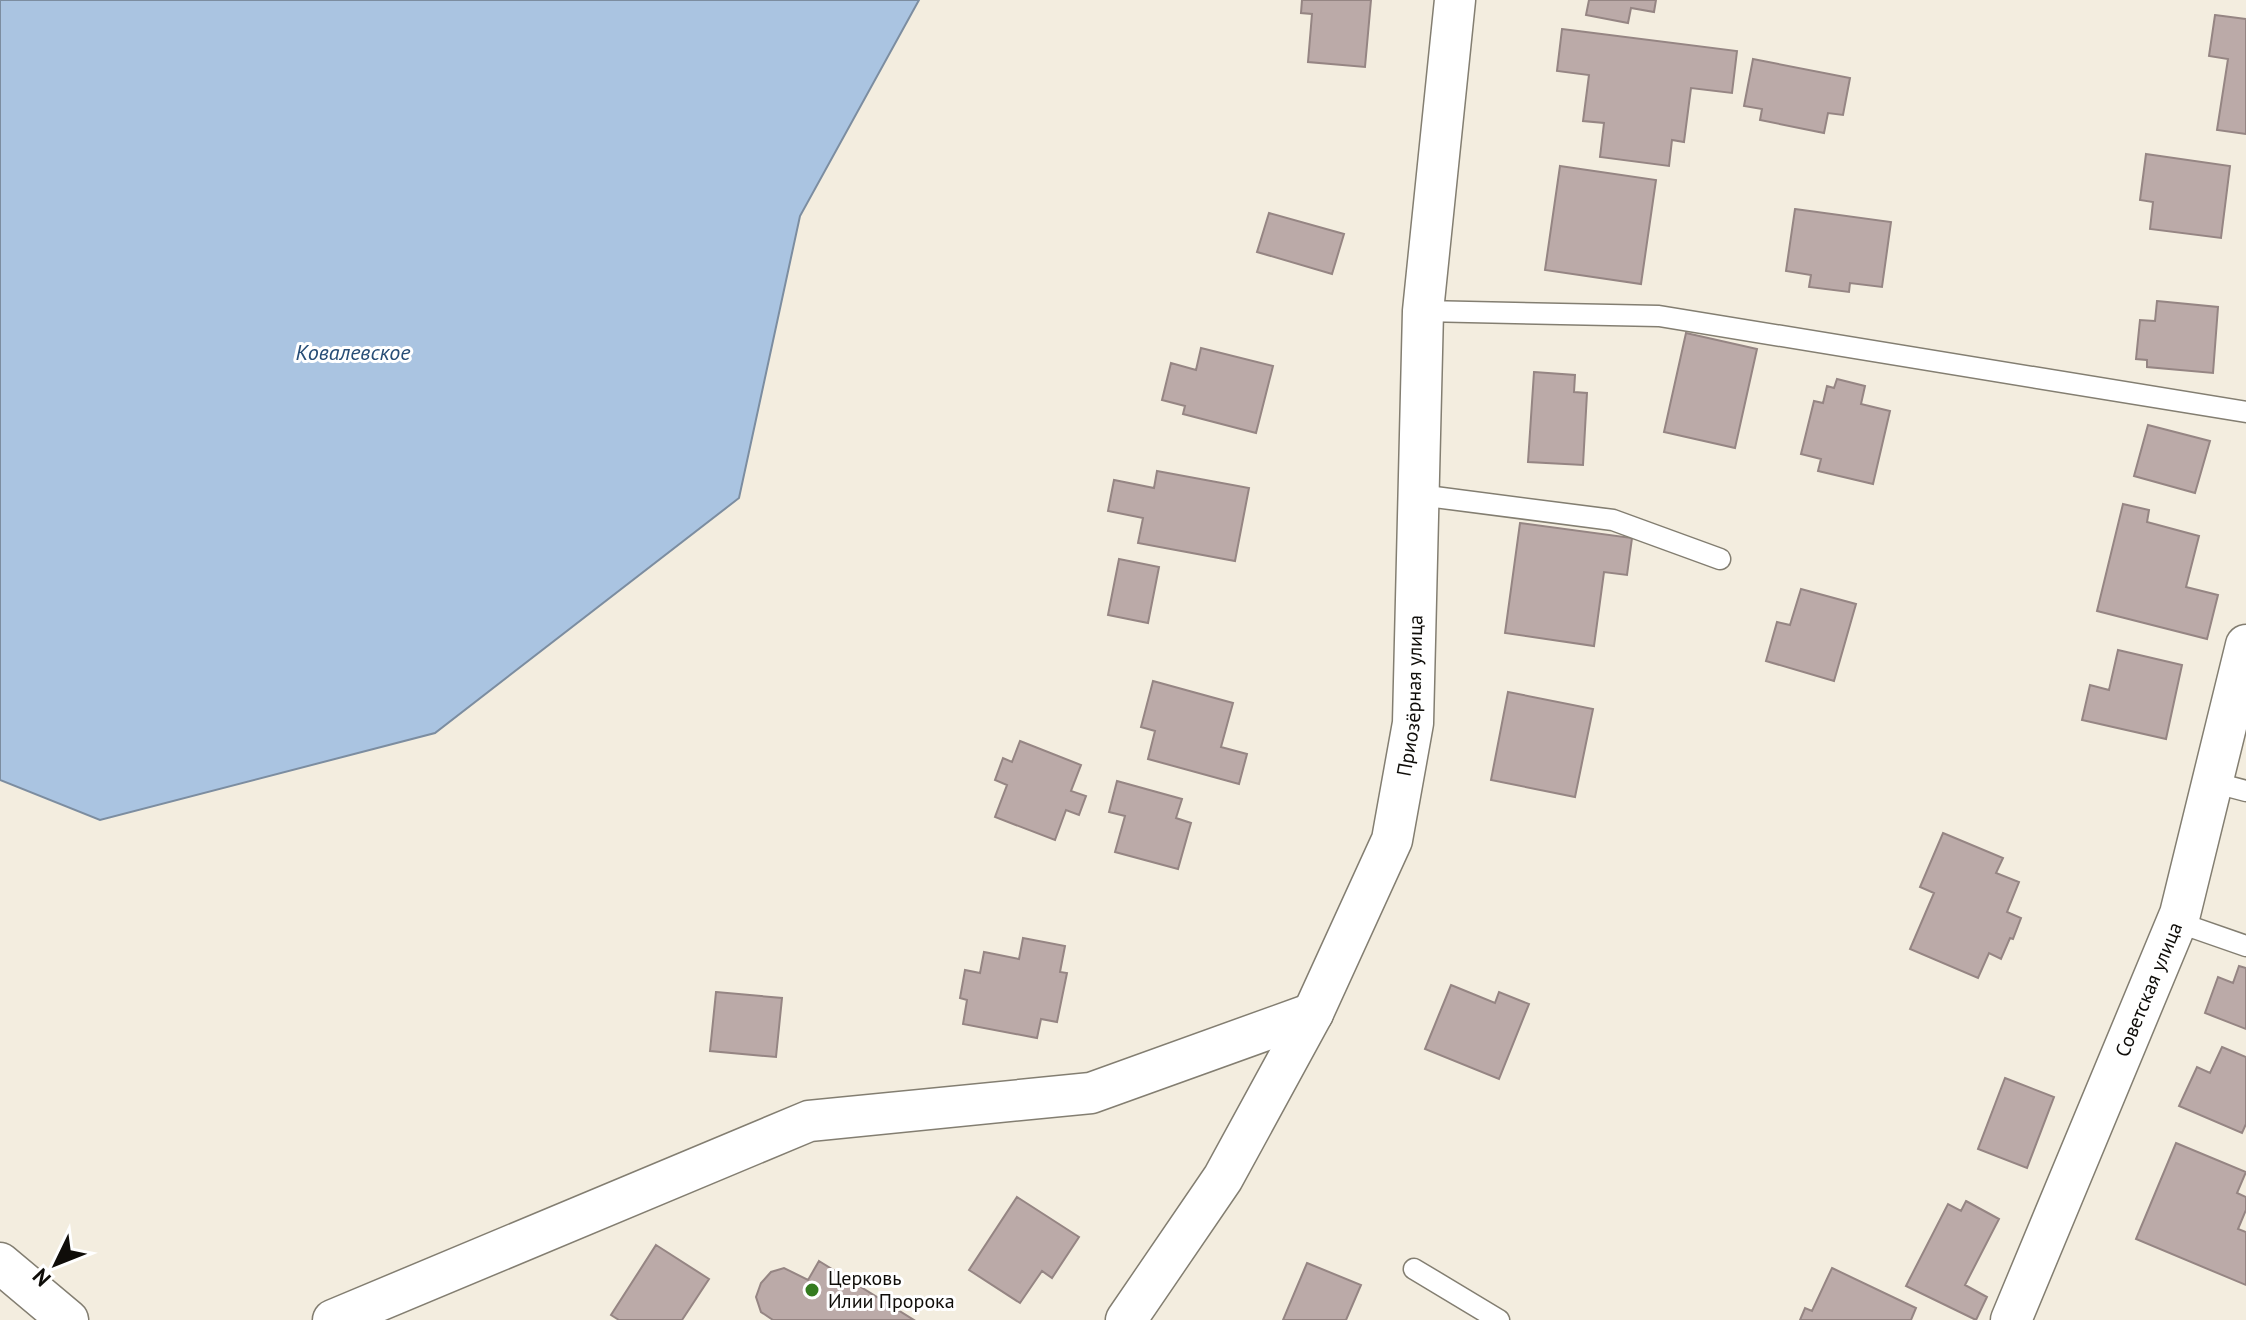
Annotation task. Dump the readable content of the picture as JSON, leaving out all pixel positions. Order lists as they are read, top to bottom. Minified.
{"streets":{"street":["Приозёрная улица","Советская улица"]},"water":["Ковалевское"],"places":["Церковь Илии Пророка"],"north":"bottom left"}
